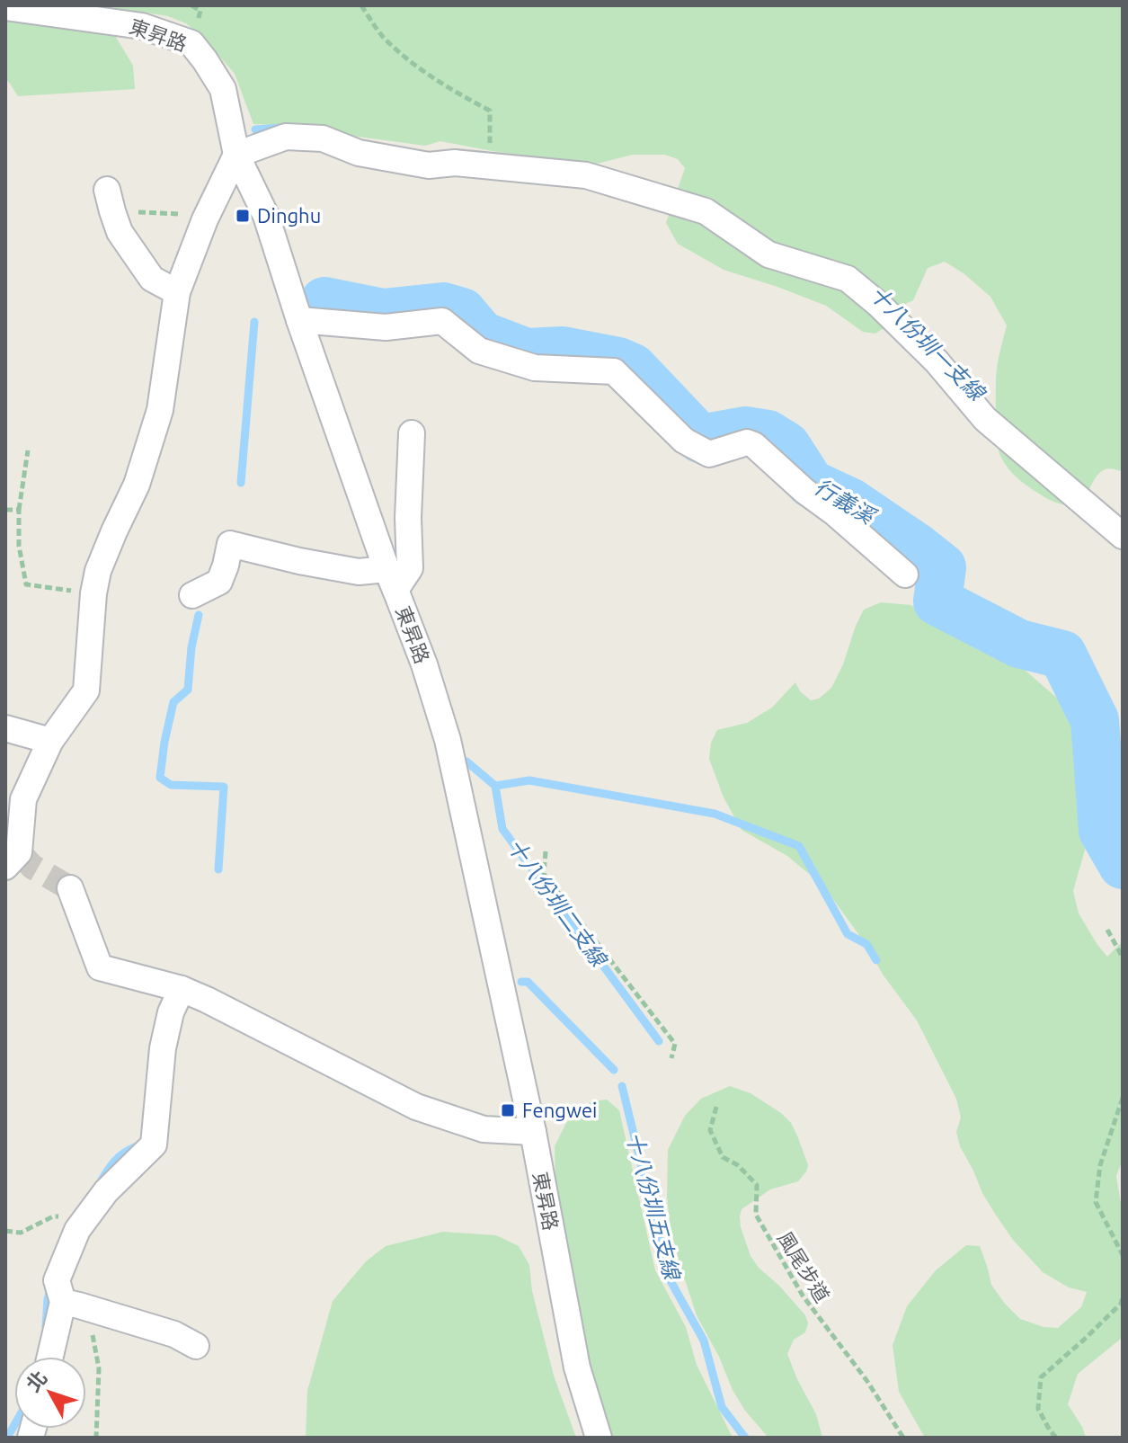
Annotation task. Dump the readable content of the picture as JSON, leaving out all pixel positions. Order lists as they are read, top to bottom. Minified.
{"streets":{"street":["東昇路"],"path":["風尾步道"]},"water":["十八份圳一支線","行義溪","十八份圳二支線","十八份圳五支線"],"places":{"transit":["Dinghu","Fengwei"]},"north":"top left"}
